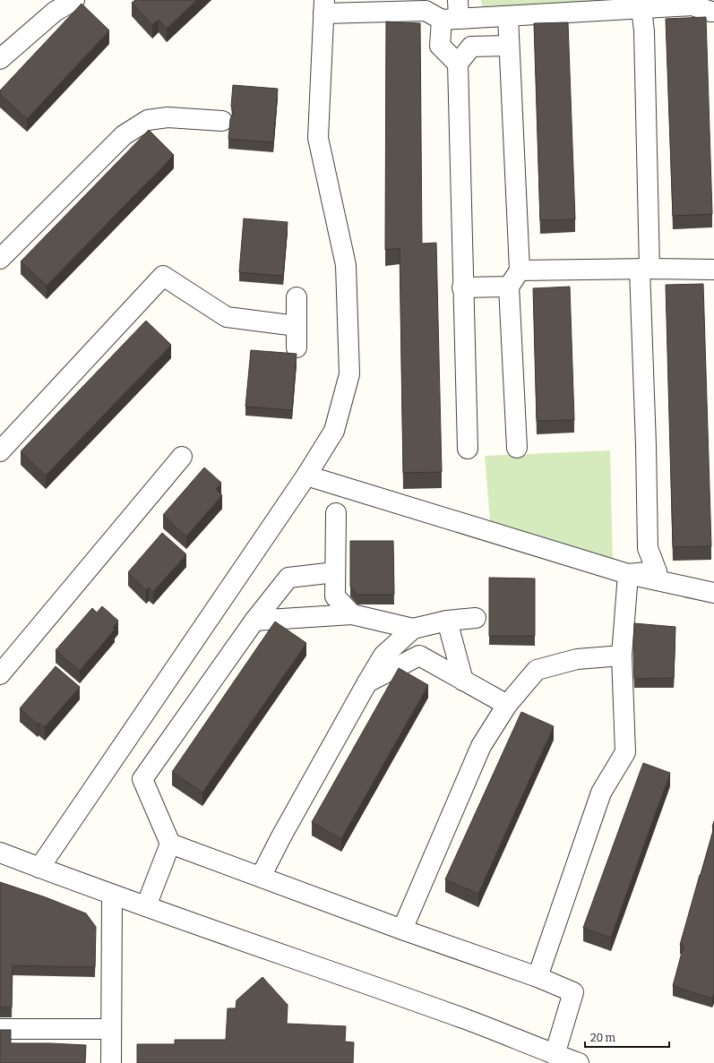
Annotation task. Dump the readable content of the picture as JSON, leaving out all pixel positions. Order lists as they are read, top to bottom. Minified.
{"scale_bar":"20 m"}
